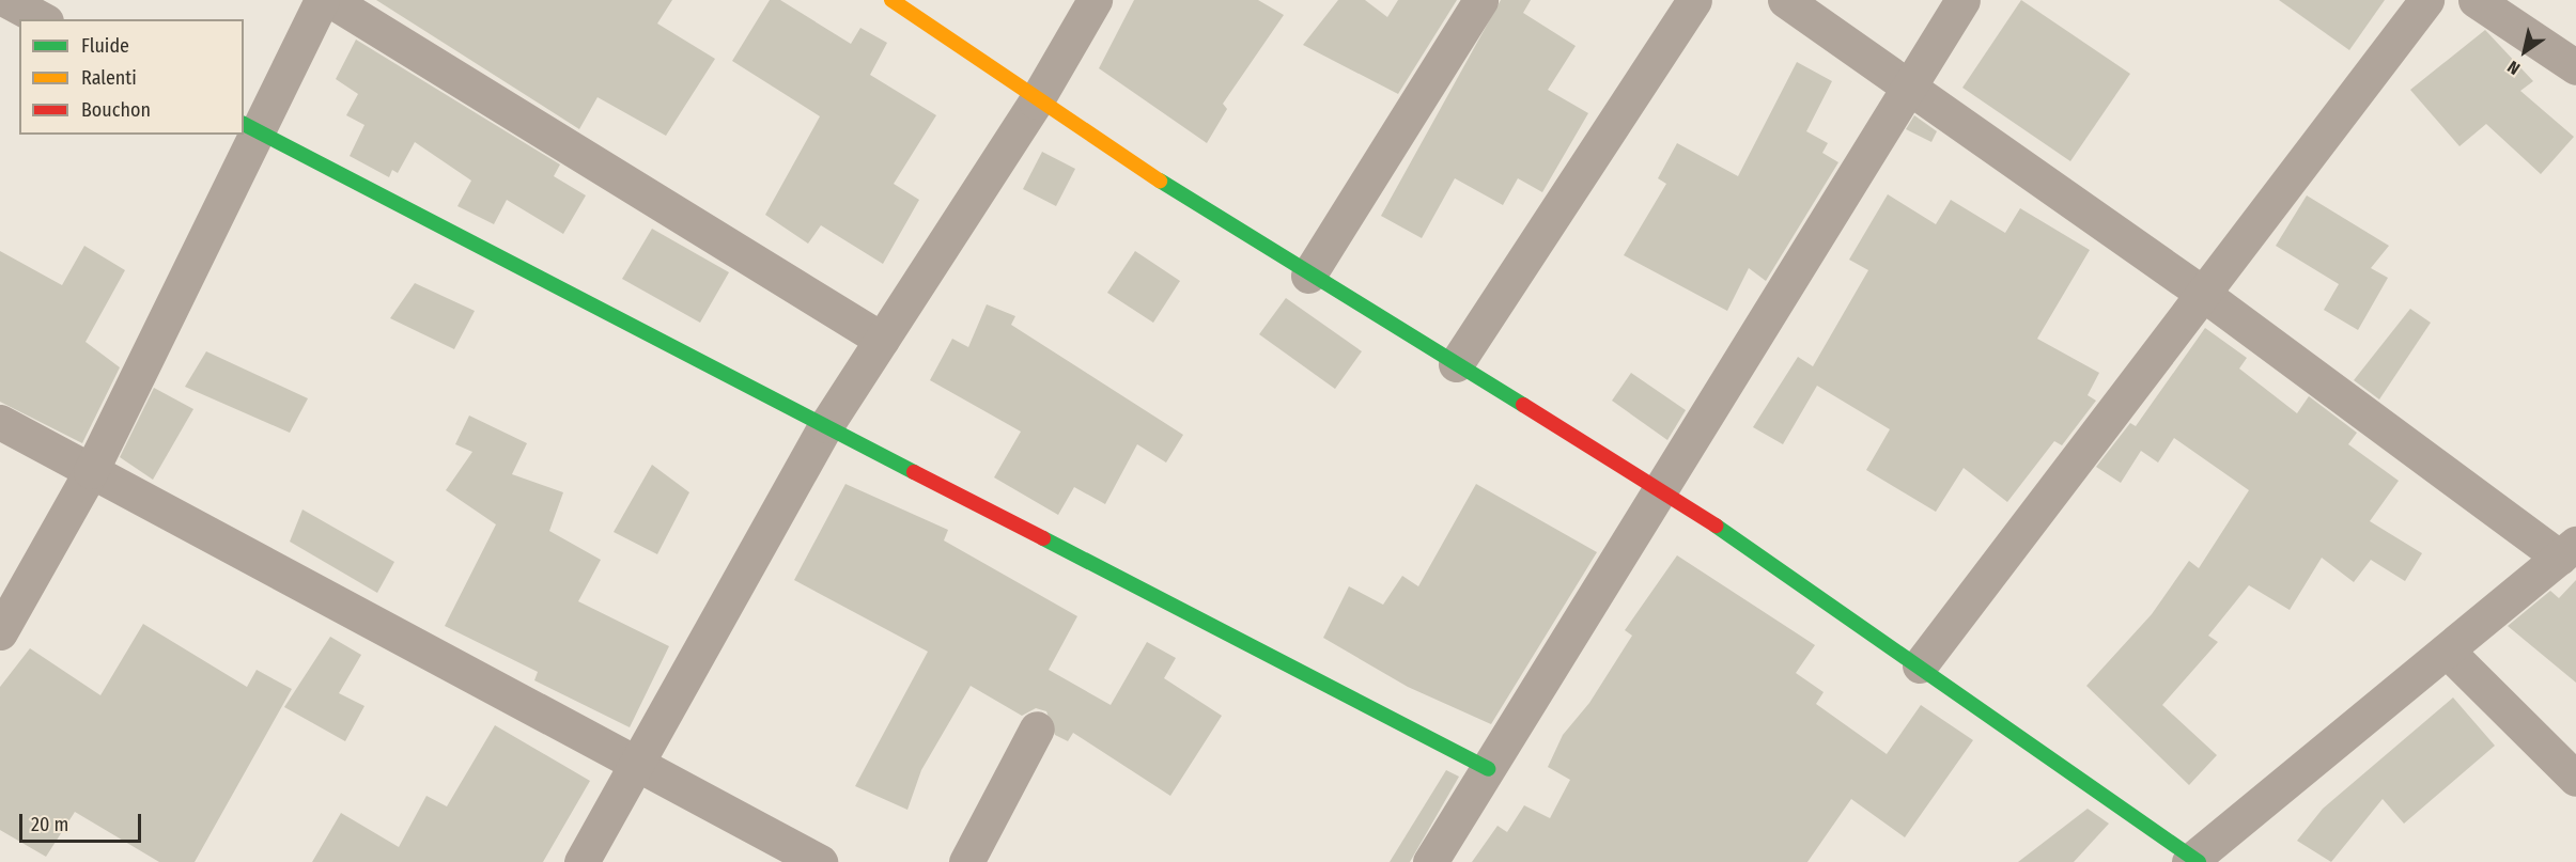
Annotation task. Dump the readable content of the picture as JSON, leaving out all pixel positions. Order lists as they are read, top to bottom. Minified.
{"legend":["Fluide","Ralenti","Bouchon"],"scale_bar":"20 m","north":"bottom left"}
